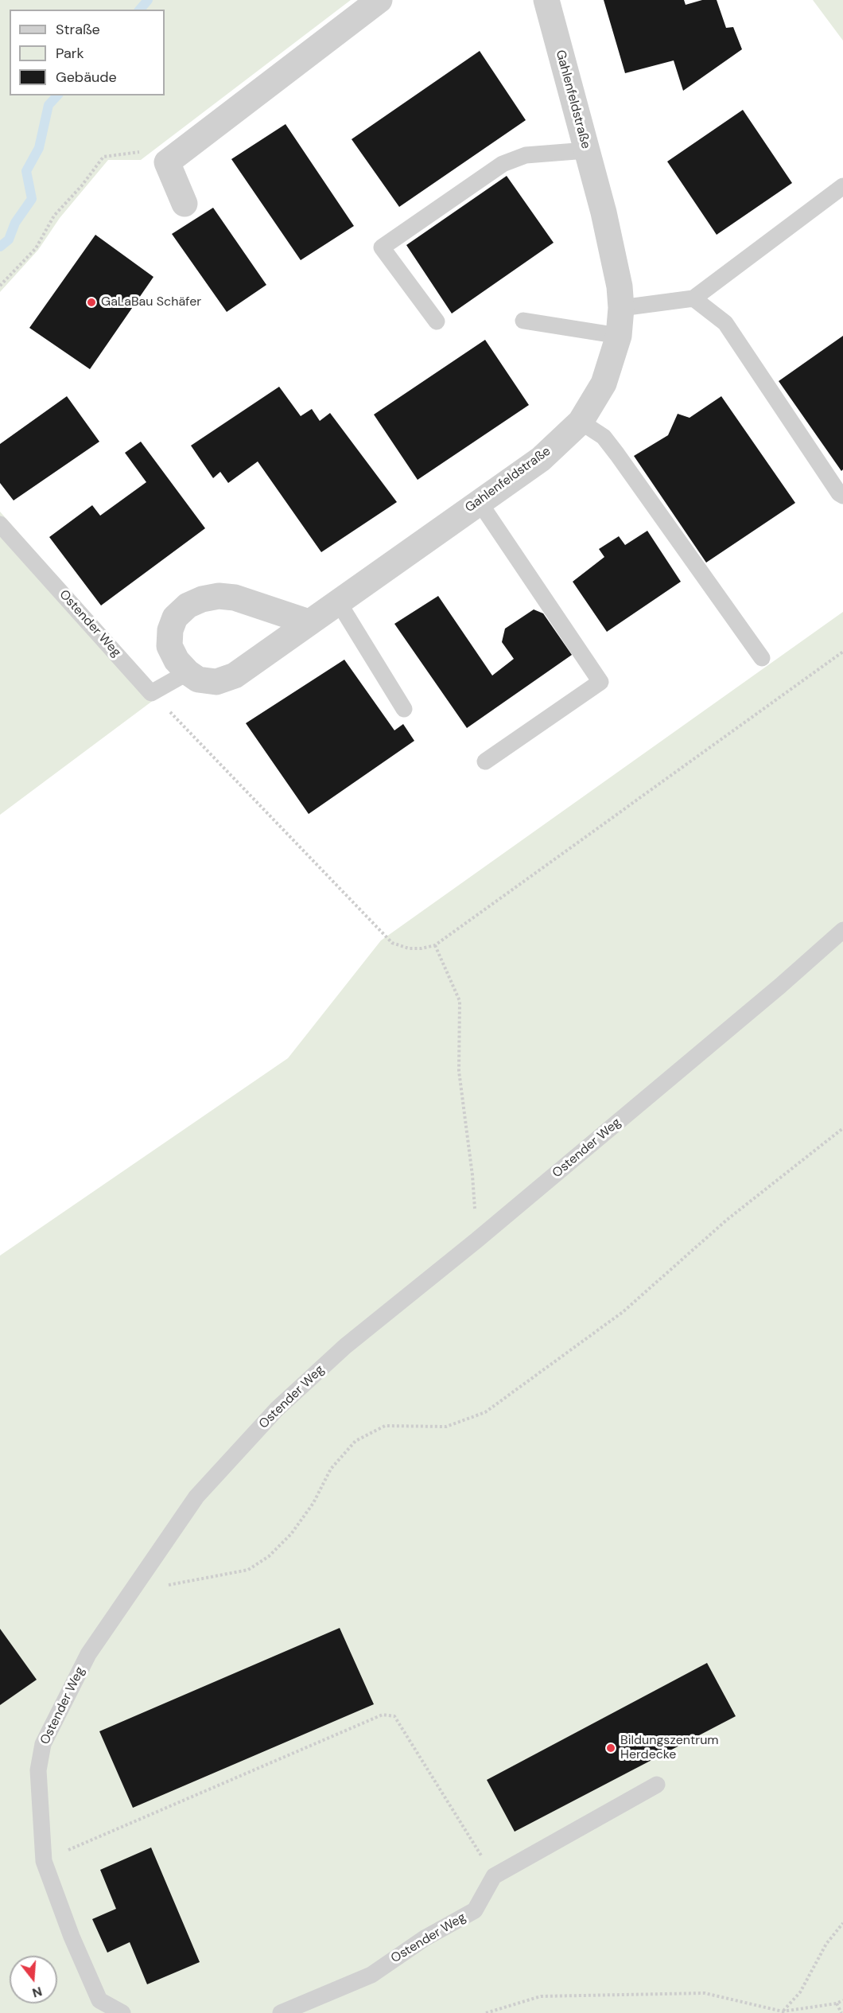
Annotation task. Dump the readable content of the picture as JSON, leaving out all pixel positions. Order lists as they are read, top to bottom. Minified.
{"streets":{"street":["Gahlenfeldstraße"],"lane":["Ostender Weg"]},"places":["GaLaBau Schäfer","Bildungszentrum Herdecke"],"legend":["Straße","Park","Gebäude"],"north":"bottom"}
